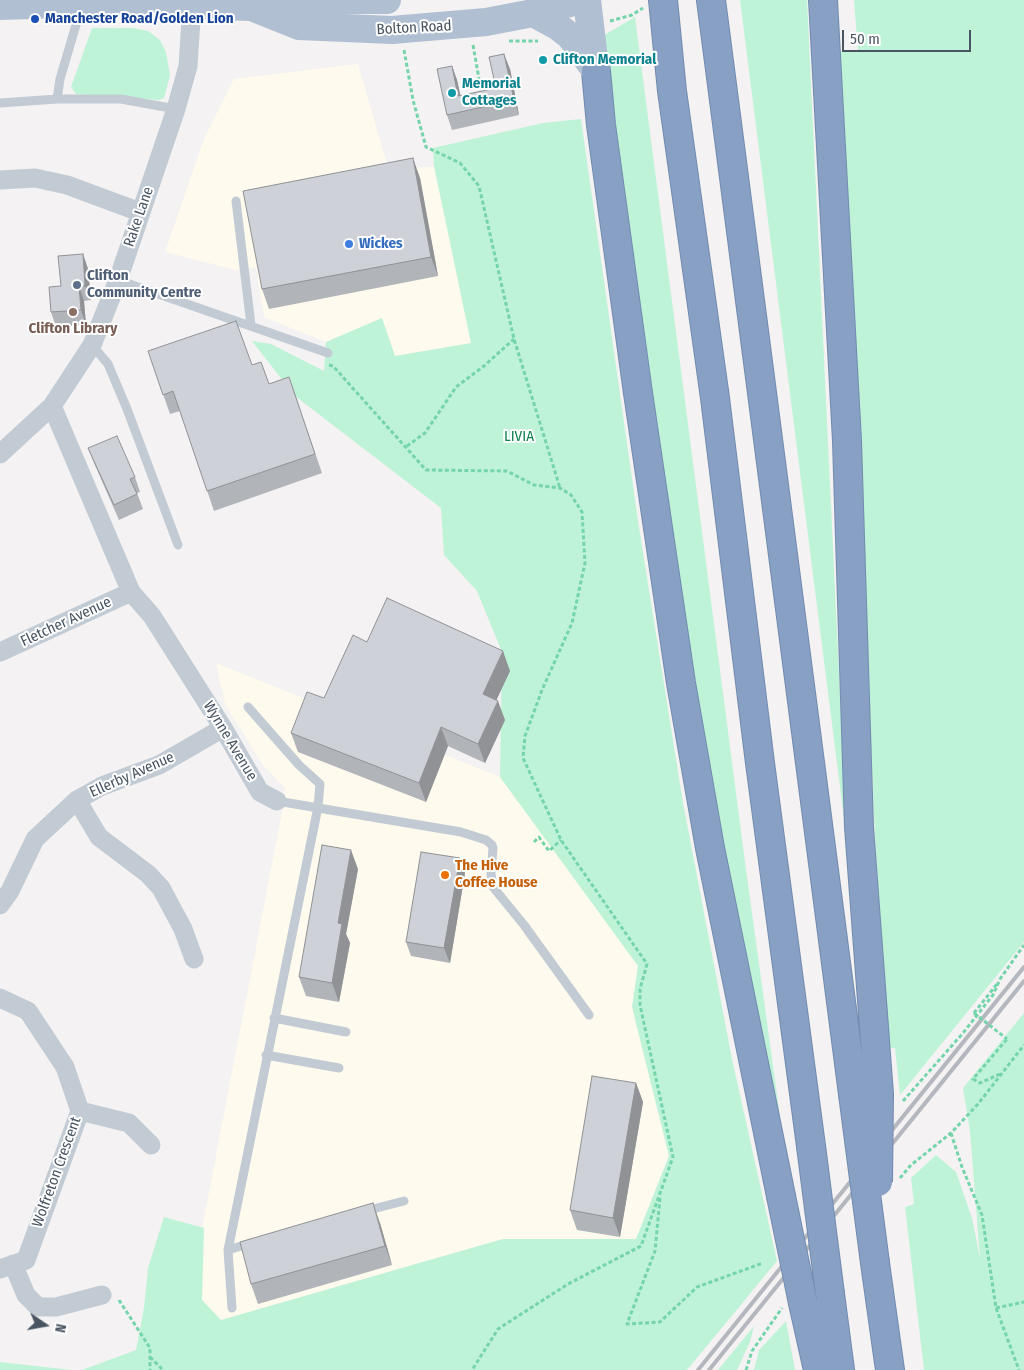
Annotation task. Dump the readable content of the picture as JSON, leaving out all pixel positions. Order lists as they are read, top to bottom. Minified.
{"streets":{"main road":["Bolton Road"],"street":["Rake Lane","Fletcher Avenue","Wynne Avenue","Ellerby Avenue","Wolfreton Crescent"]},"crossings":[["Bolton Road","Rake Lane"],["Rake Lane","Wynne Avenue"],["Fletcher Avenue","Wynne Avenue"],["Wynne Avenue","Ellerby Avenue"]],"parks":["LIVIA"],"places":["Manchester Road/Golden Lion","Clifton Memorial","Memorial Cottages","Wickes","Clifton Community Centre","Clifton Library","The Hive Coffee House"],"scale_bar":"50 m","north":"right"}
